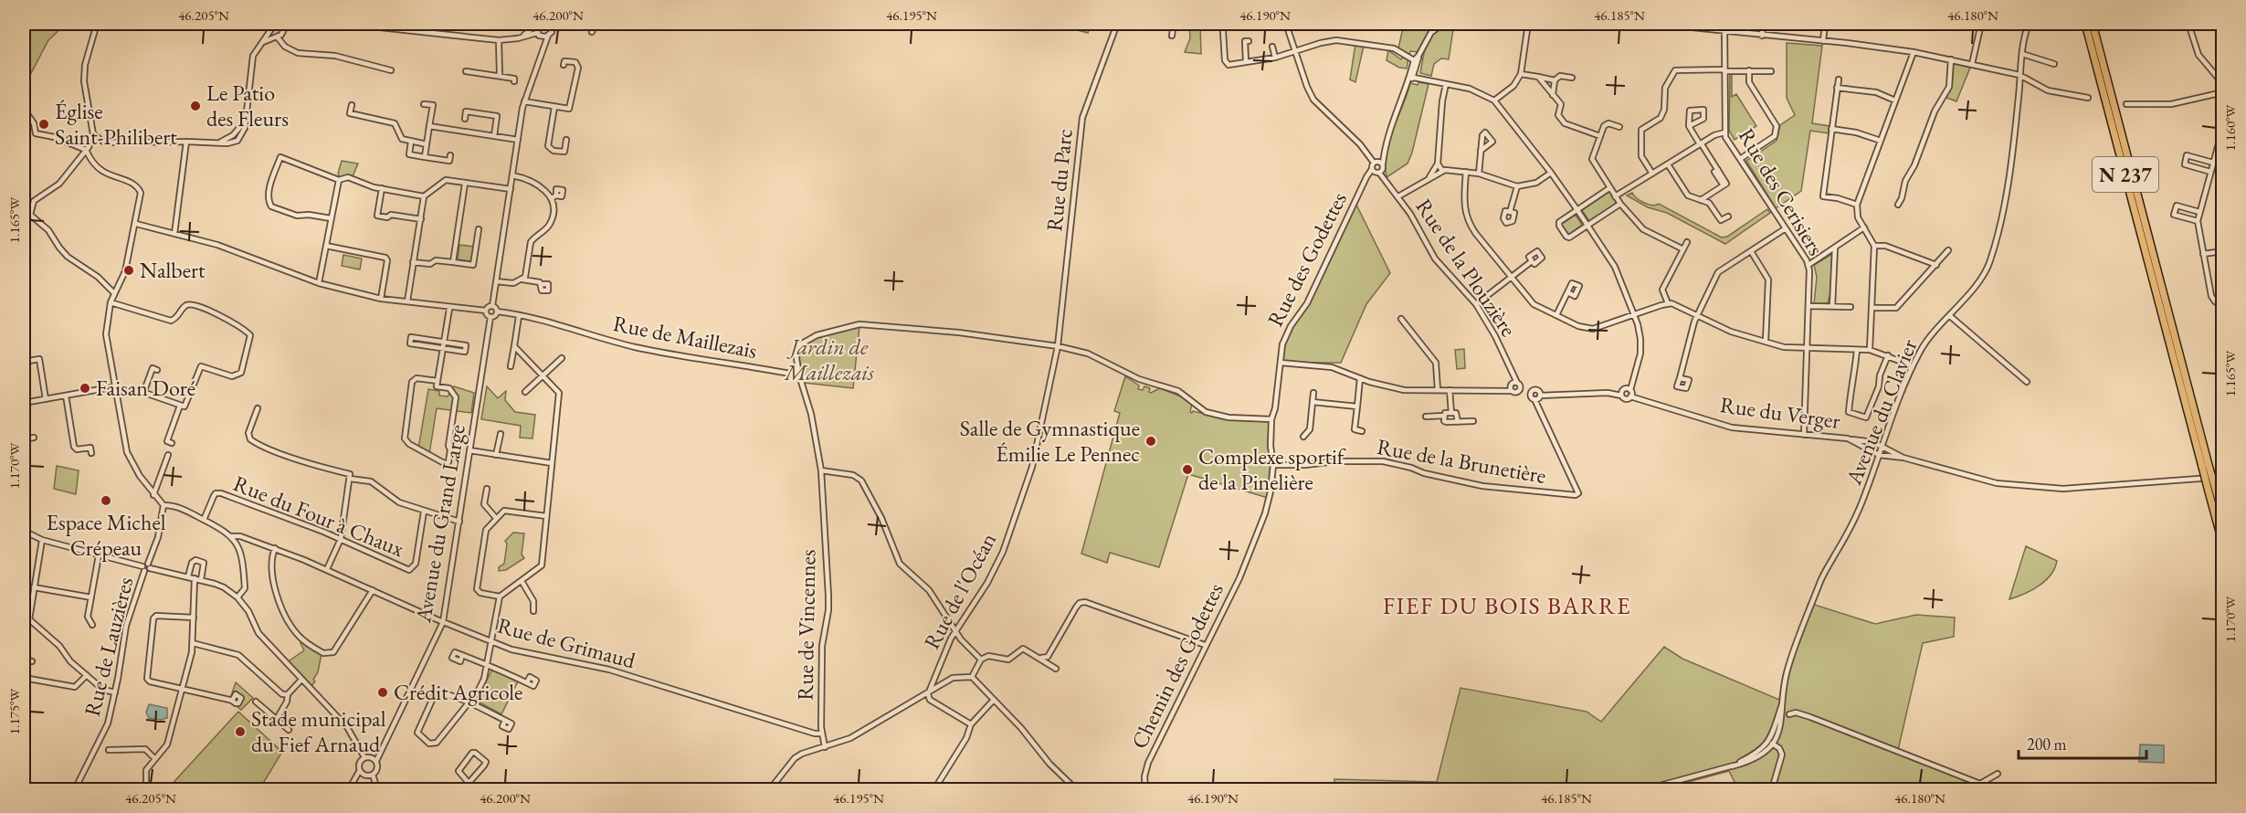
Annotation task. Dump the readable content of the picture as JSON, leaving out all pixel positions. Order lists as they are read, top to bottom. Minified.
{"streets":{"highway":["N 237"],"street":["Rue du Parc","Rue des Cerisiers","Rue des Godettes","Rue de la Plouzière","Rue de Maillezais","Avenue du Clavier","Rue du Verger","Rue de la Brunetière","Rue du Four à Chaux","Avenue du Grand Large","Rue de l'Océan","Rue de Vincennes","Rue de Grimaud","Rue de Lauzières","Chemin des Godettes"]},"crossings":[["Rue du Parc","Rue de l'Océan"],["Rue des Cerisiers","Rue du Verger"],["Rue des Godettes","Rue de la Brunetière"],["Rue des Godettes","Chemin des Godettes"],["Rue de la Plouzière","Rue du Verger"],["Rue de Maillezais","Avenue du Grand Large"],["Avenue du Clavier","Rue du Verger"],["Rue du Verger","Rue de la Brunetière"],["Rue de la Brunetière","Chemin des Godettes"],["Avenue du Grand Large","Rue de Grimaud"],["Rue de Vincennes","Rue de Grimaud"]],"districts":["FIEF DU BOIS BARRE"],"parks":["Jardin de Maillezais"],"places":["Le Patio des Fleurs","Église Saint-Philibert","Nalbert","Faisan Doré","Salle de Gymnastique Émilie Le Pennec","Complexe sportif de la Pinelière","Espace Michel Crépeau","Crédit Agricole","Stade municipal du Fief Arnaud"],"scale_bar":"200 m","coordinates":["46.205°N","46.200°N","46.195°N","46.190°N","46.185°N","46.180°N","1.160°W","1.165°W","1.170°W","1.175°W"]}
